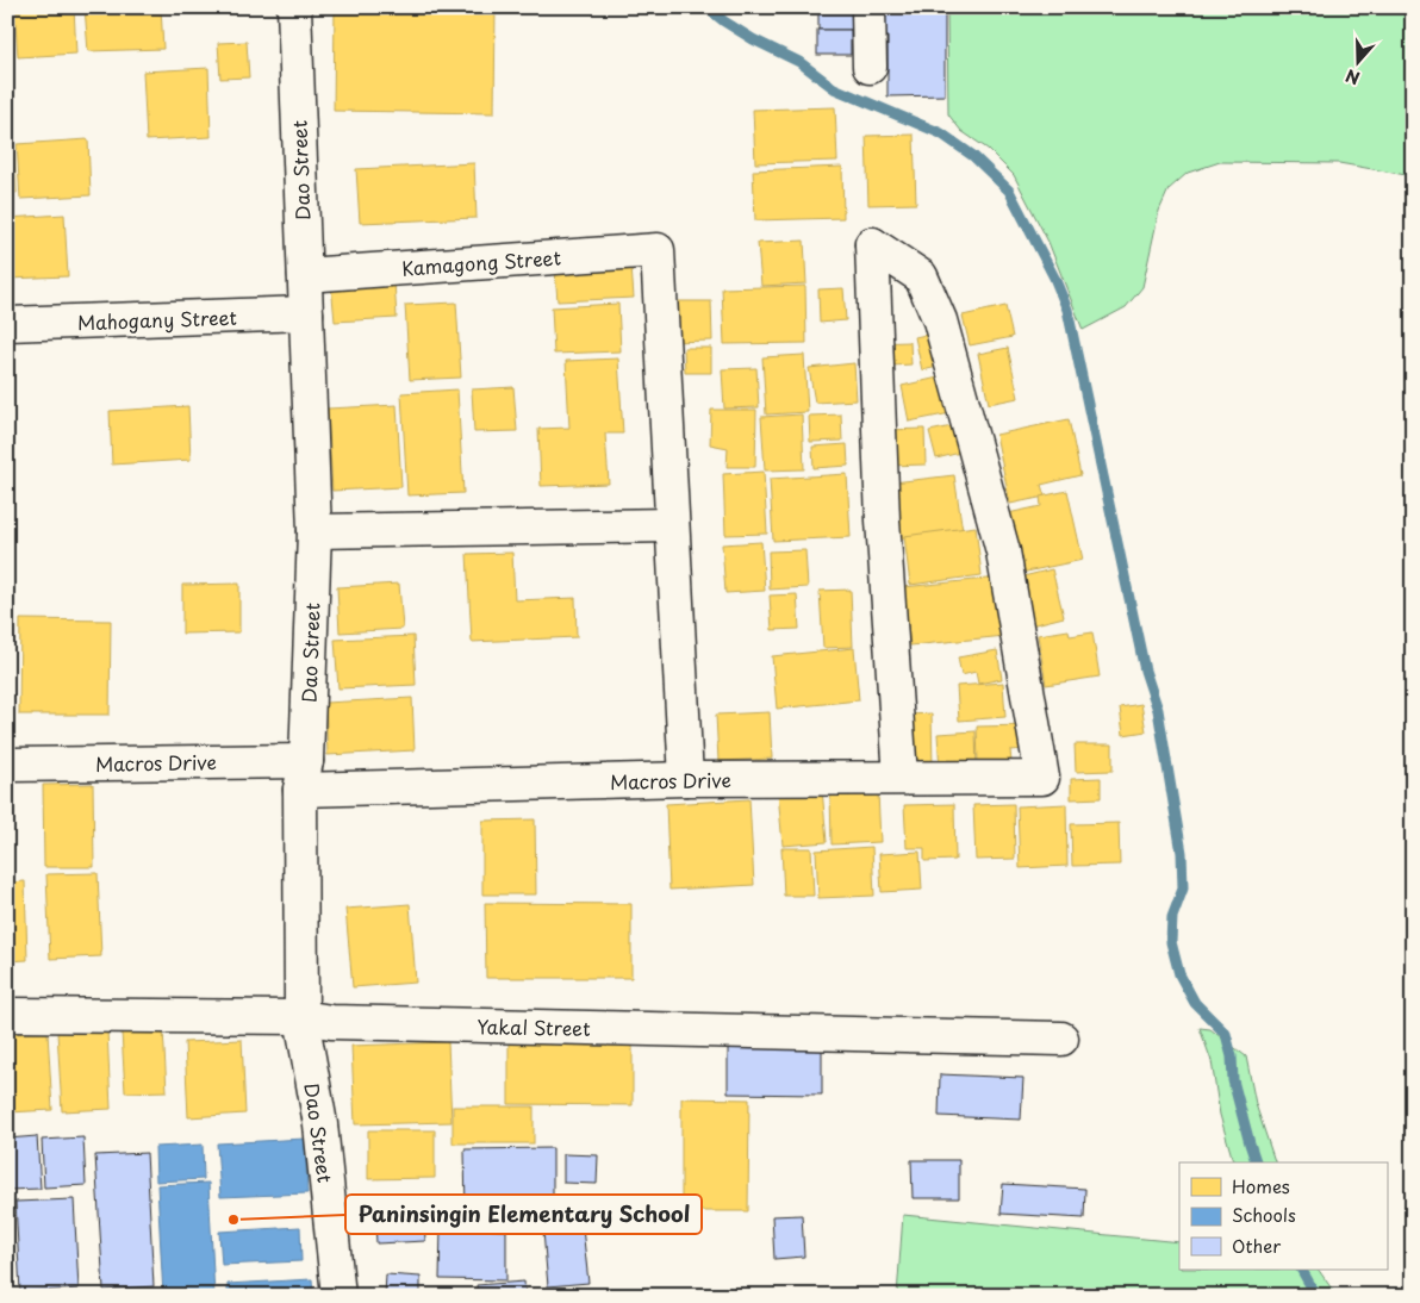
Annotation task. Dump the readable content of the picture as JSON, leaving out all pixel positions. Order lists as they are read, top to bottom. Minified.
{"streets":{"street":["Dao Street","Kamagong Street","Mahogany Street","Macros Drive","Yakal Street"]},"crossings":[["Dao Street","Kamagong Street"],["Dao Street","Mahogany Street"],["Dao Street","Macros Drive"],["Dao Street","Yakal Street"]],"places":["Paninsingin Elementary School"],"legend":["Homes","Schools","Other"],"north":"bottom"}
